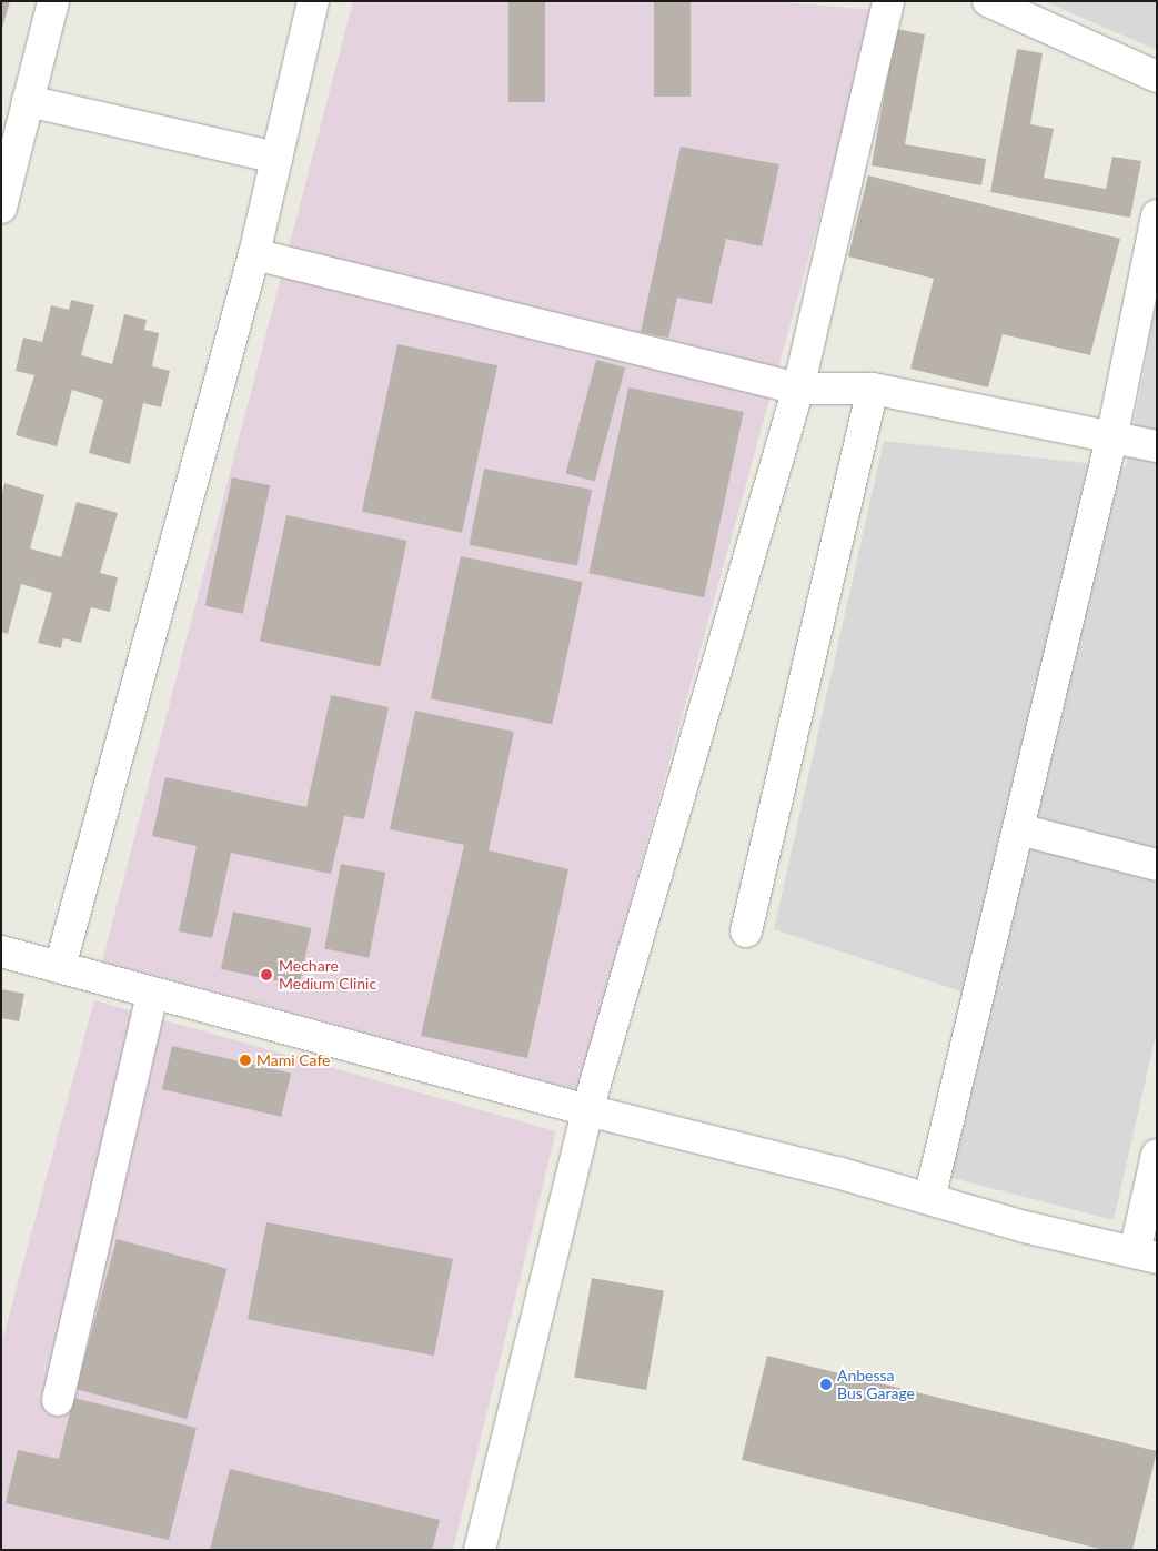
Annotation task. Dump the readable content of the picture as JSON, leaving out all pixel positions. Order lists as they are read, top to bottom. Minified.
{"places":["Mechare Medium Clinic","Mami Cafe","Anbessa Bus Garage"]}
